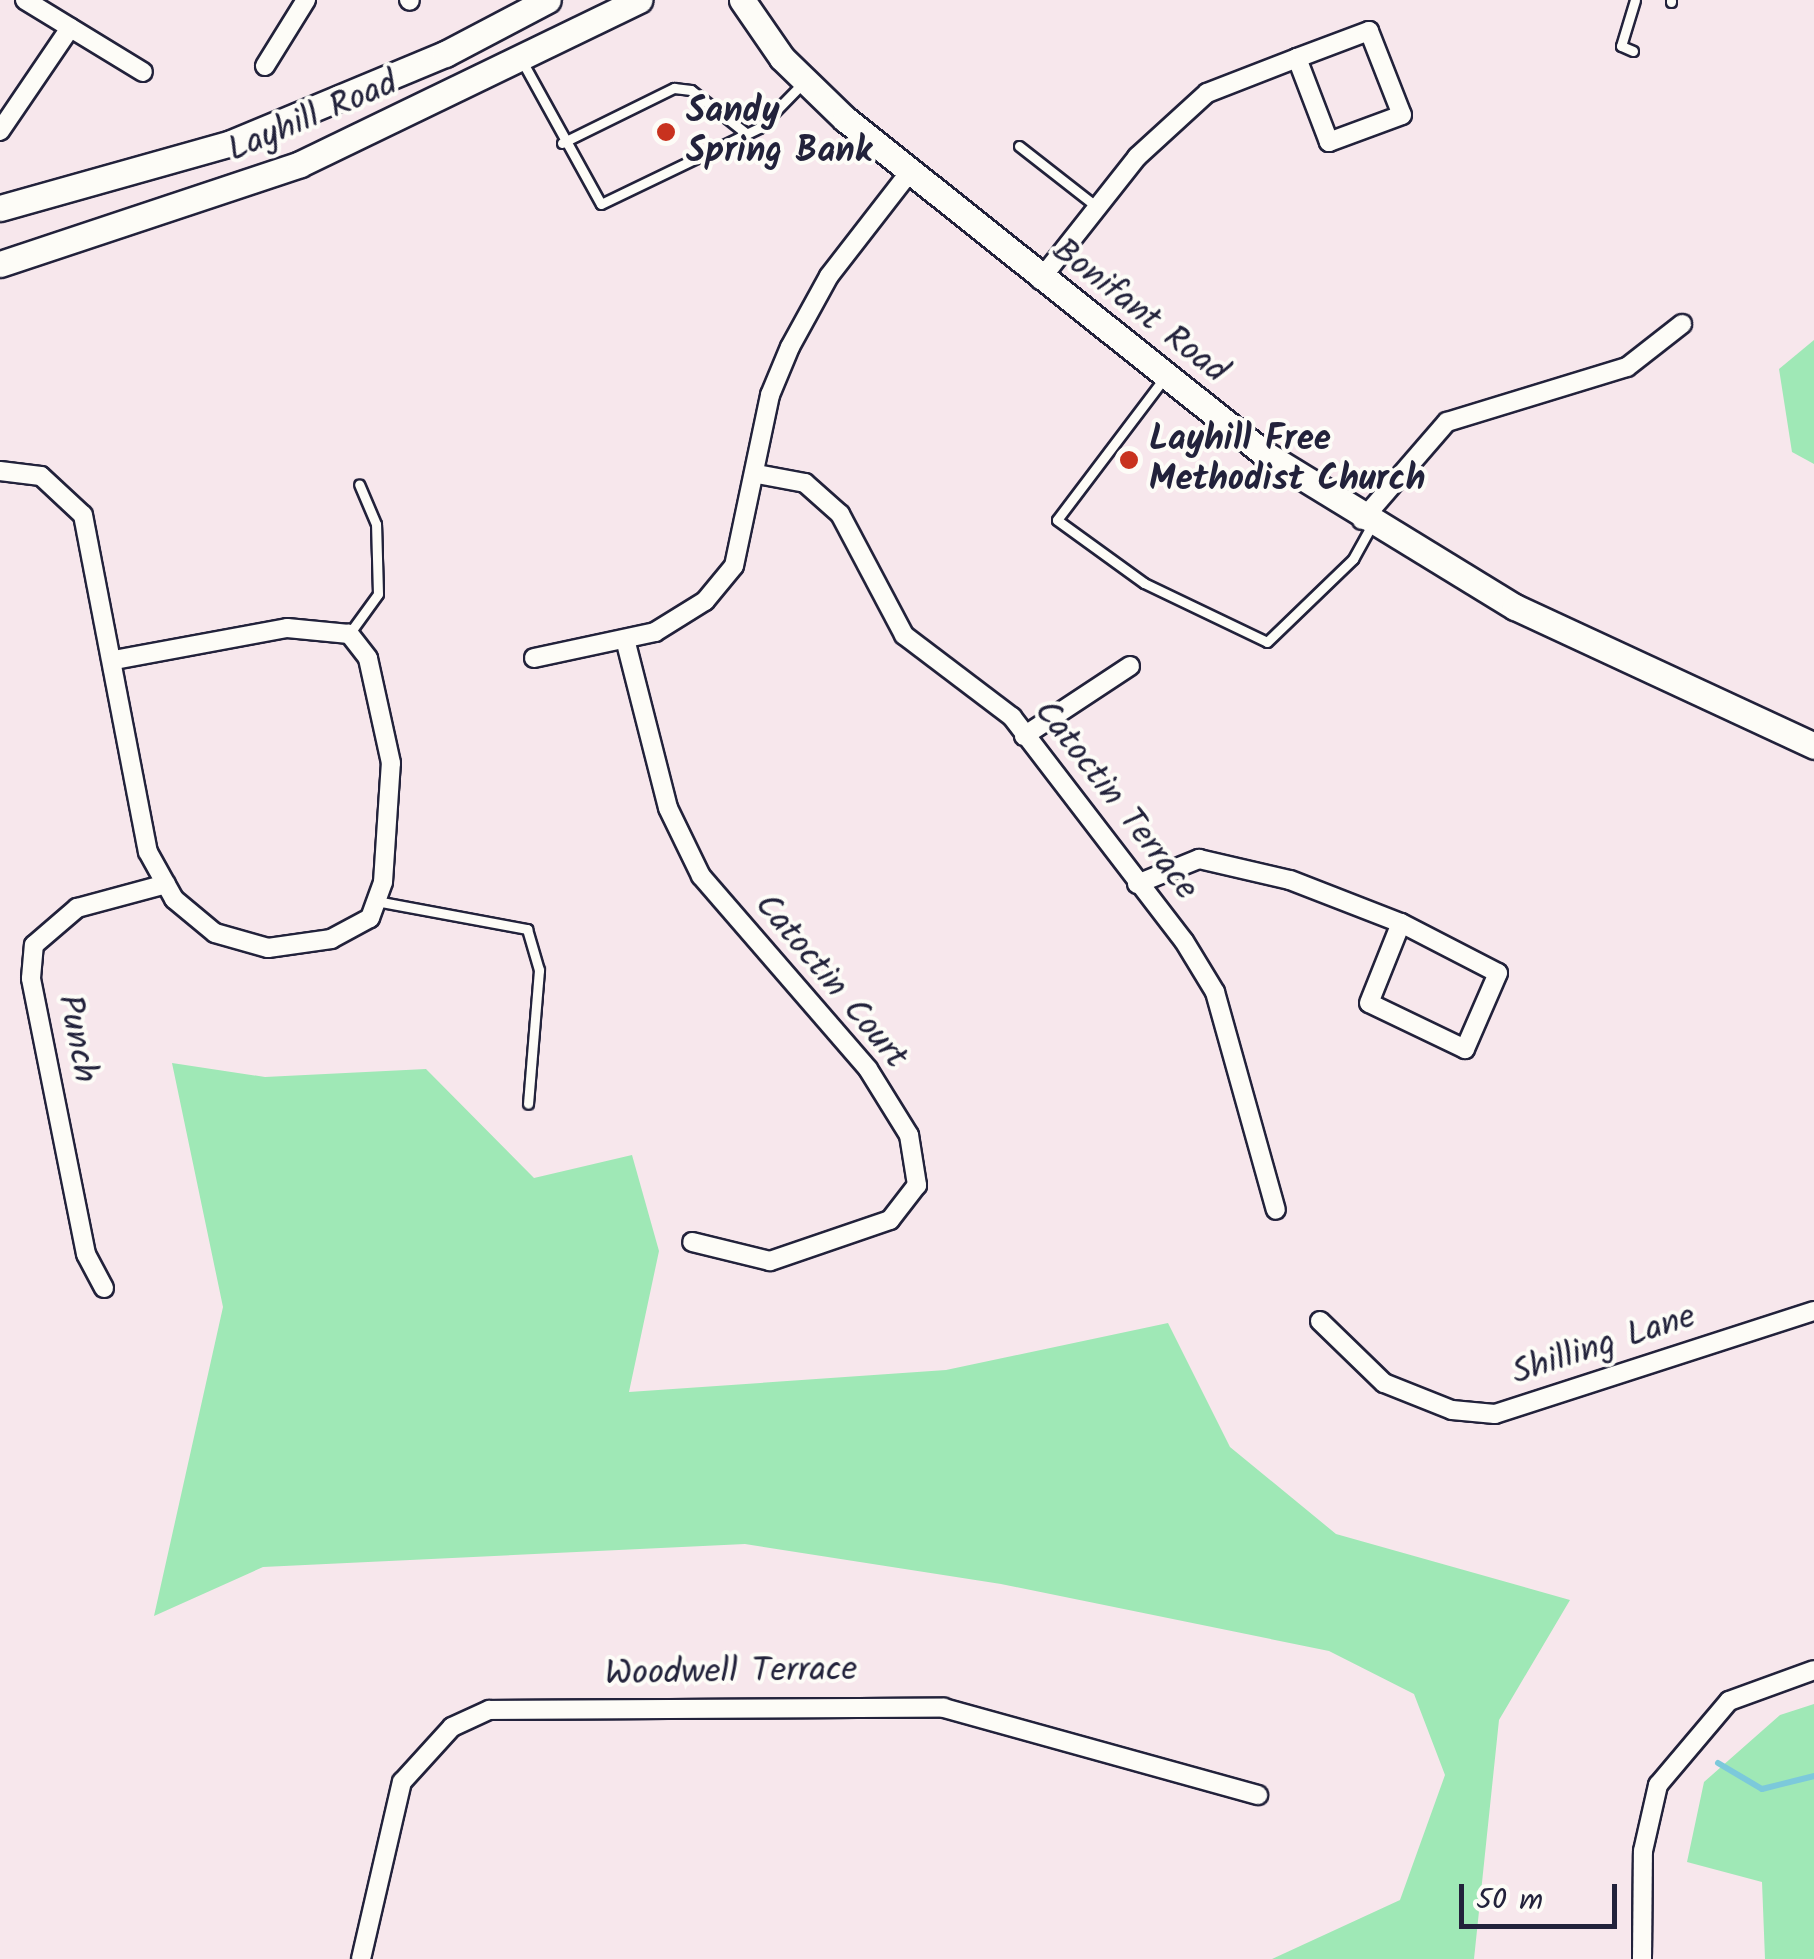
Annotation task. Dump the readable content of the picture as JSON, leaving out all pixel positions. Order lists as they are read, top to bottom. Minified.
{"streets":{"main road":["Layhill Road","Bonifant Road"],"street":["Catoctin Terrace","Catoctin Court","Punch","Shilling Lane","Woodwell Terrace"]},"places":["Sandy Spring Bank","Layhill Free Methodist Church"],"scale_bar":"50 m"}
